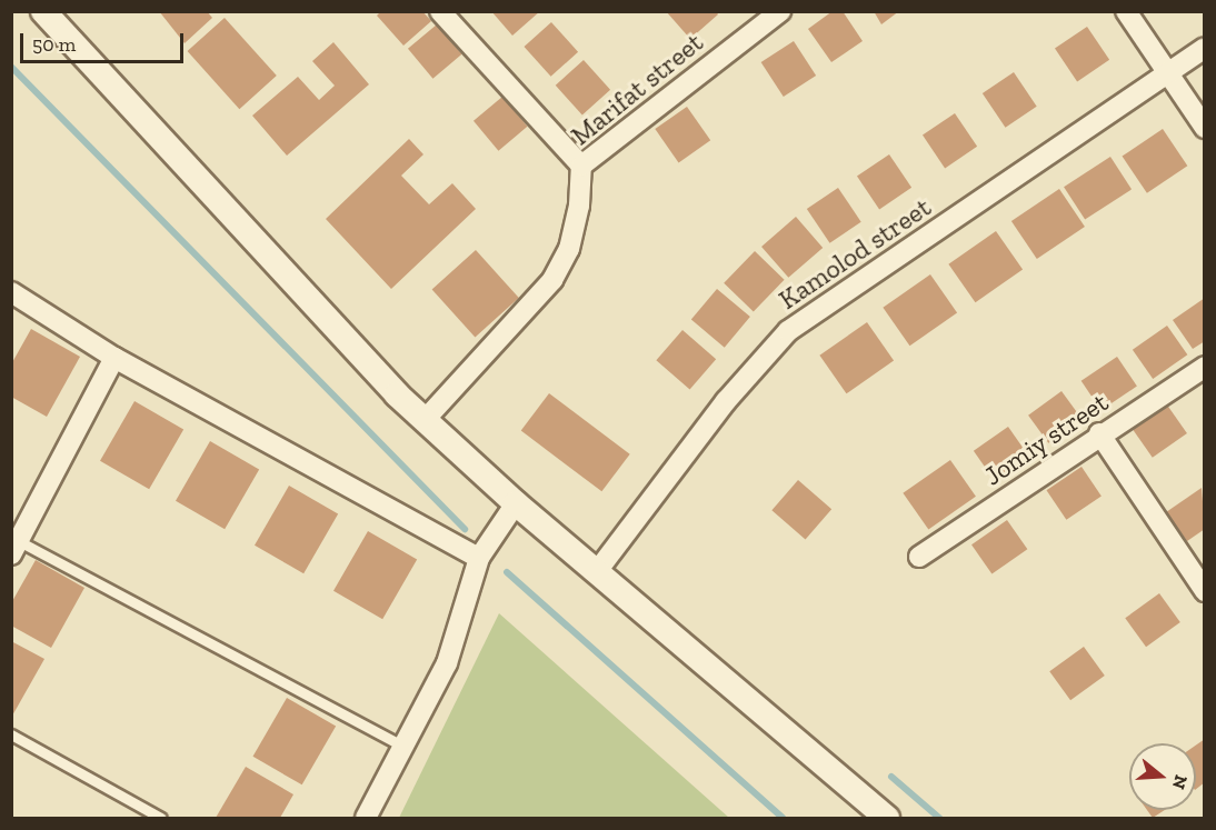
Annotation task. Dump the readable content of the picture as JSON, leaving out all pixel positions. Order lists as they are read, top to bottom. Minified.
{"streets":{"street":["Marifat street","Kamolod street","Jomiy street"]},"scale_bar":"50 m","north":"right"}
